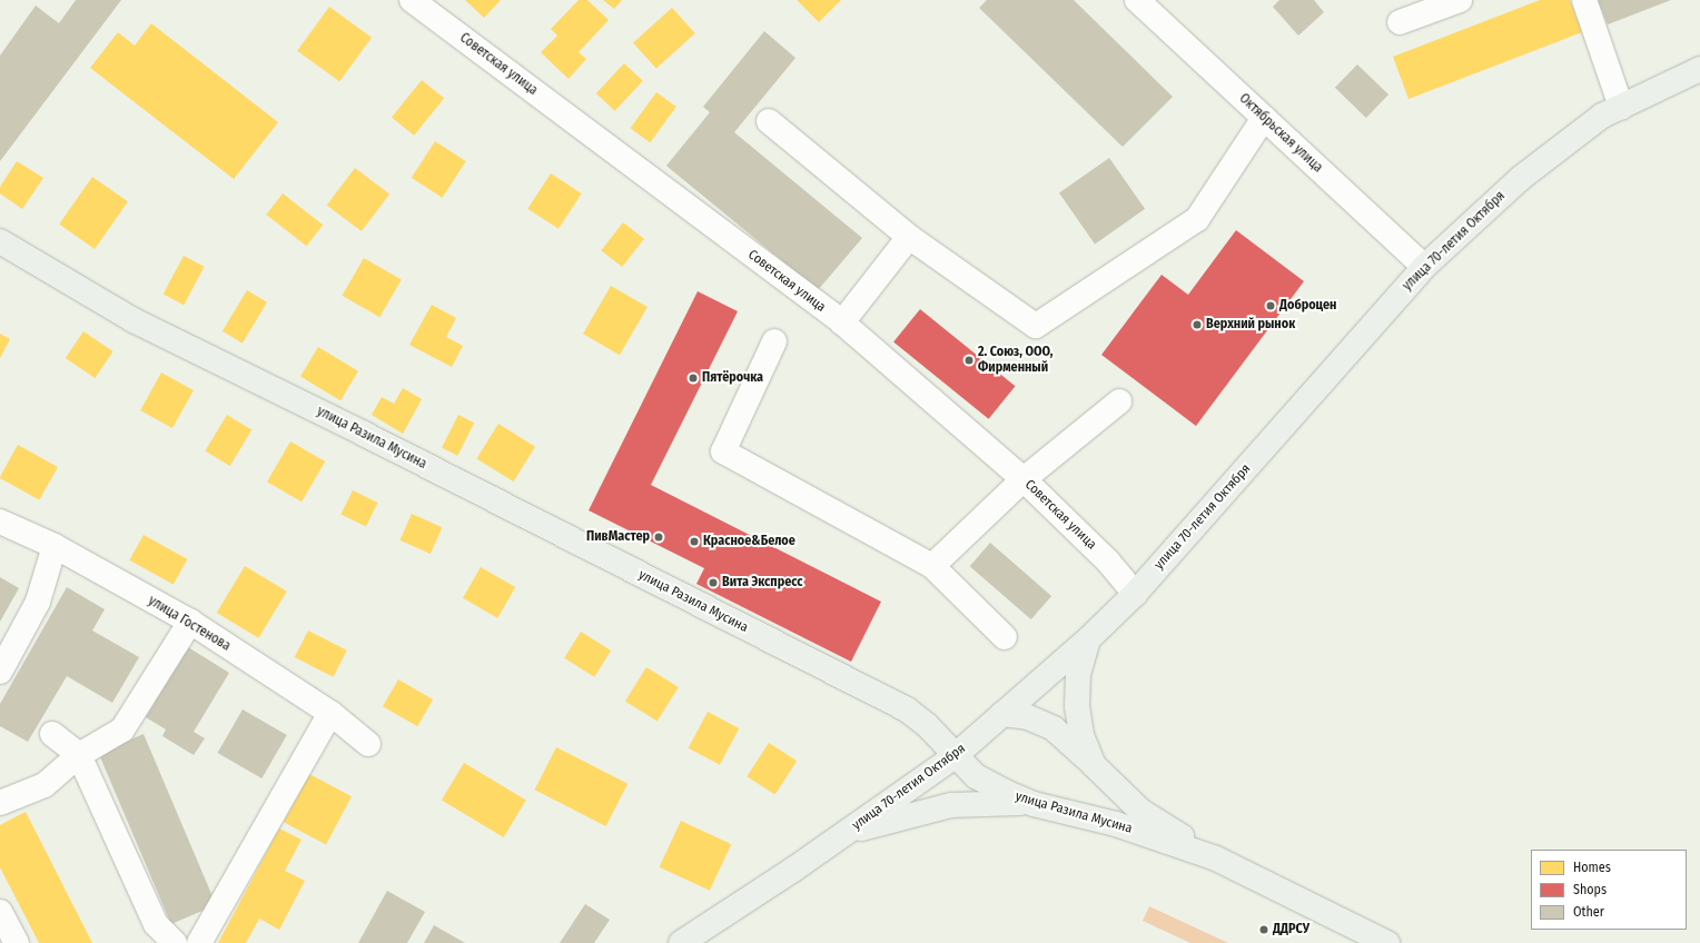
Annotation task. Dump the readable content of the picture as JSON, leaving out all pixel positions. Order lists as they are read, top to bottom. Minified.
{"streets":{"main road":["улица 70-летия Октября","улица Разила Мусина"],"street":["Советская улица","Октябрьская улица","улица Гостенова"]},"crossings":[["Советская улица","улица 70-летия Октября"],["Октябрьская улица","улица 70-летия Октября"],["улица 70-летия Октября","улица Разила Мусина"]],"places":["Доброцен","Верхний рынок","2. Союз, ООО, Фирменный","Пятёрочка","ПивМастер","Красное&Белое","Вита Экспресс","ДДРСУ"],"legend":["Homes","Shops","Other"]}
